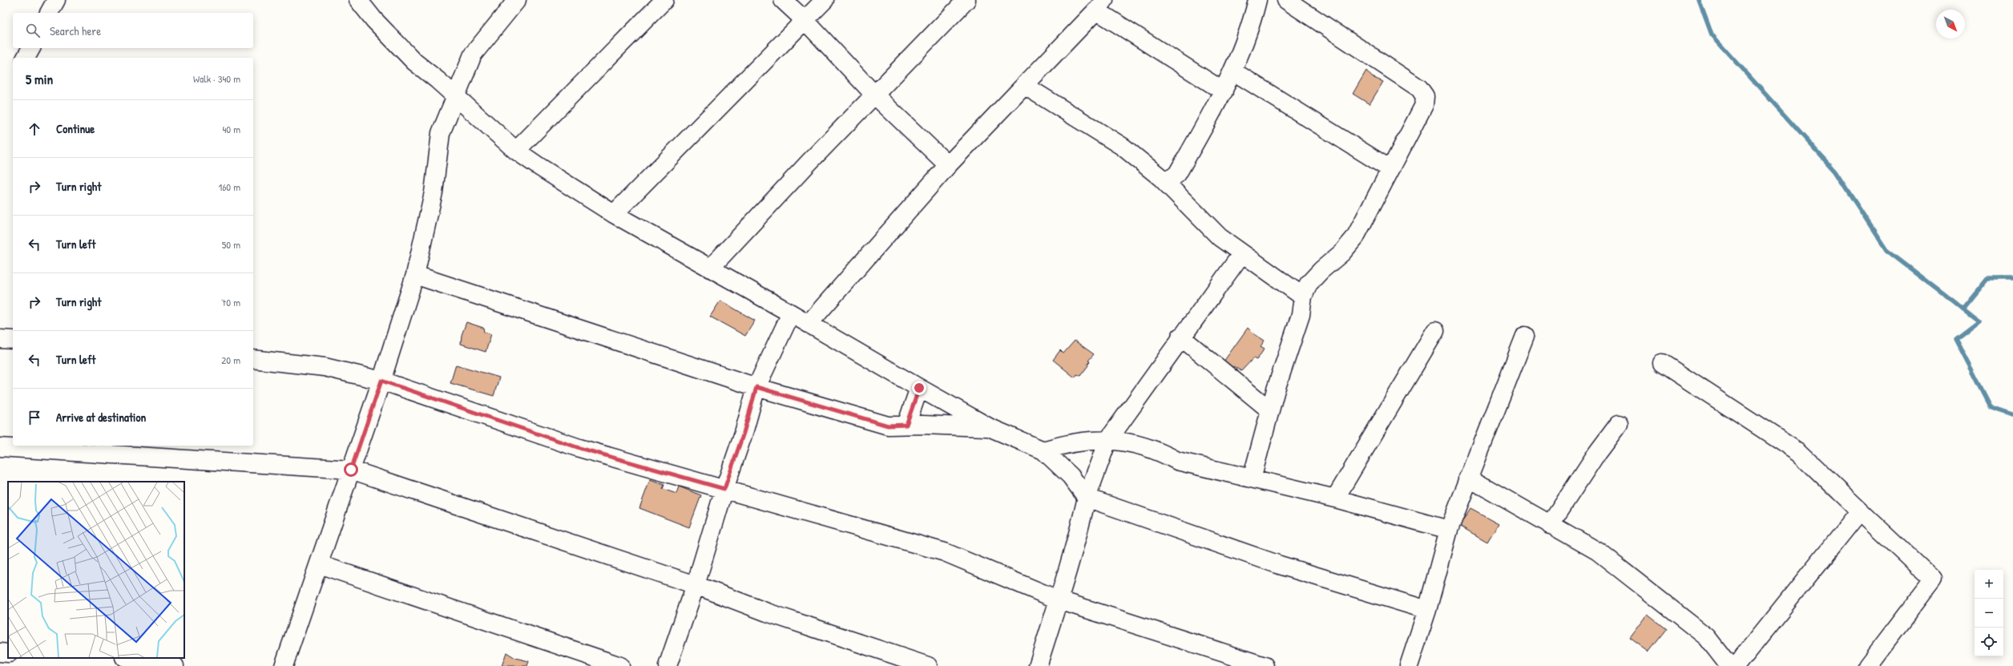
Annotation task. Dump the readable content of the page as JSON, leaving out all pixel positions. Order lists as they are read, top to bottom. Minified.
{"north":"bottom right","page":{"search":"Search here","heading":["5 min","Walk · 340 m"],"list":[["Continue","40 m"],["Turn right","160 m"],["Turn left","50 m"],["Turn right","70 m"],["Turn left","20 m"],"Arrive at destination"],"map_buttons":["+","−"]}}
